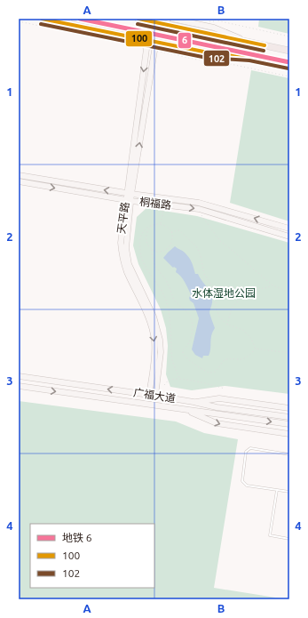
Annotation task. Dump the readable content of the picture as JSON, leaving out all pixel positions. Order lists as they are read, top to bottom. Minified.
{"streets":{"street":["桐福路","天平路","广福大道"]},"crossings":[["桐福路","天平路"],["天平路","广福大道"]],"parks":["水体湿地公园"],"lines":["metro line 6","transit line 100","transit line 102"],"legend":["地铁 6","100","102"],"grid":{"columns":["A","B"],"rows":["1","2","3","4"]}}
